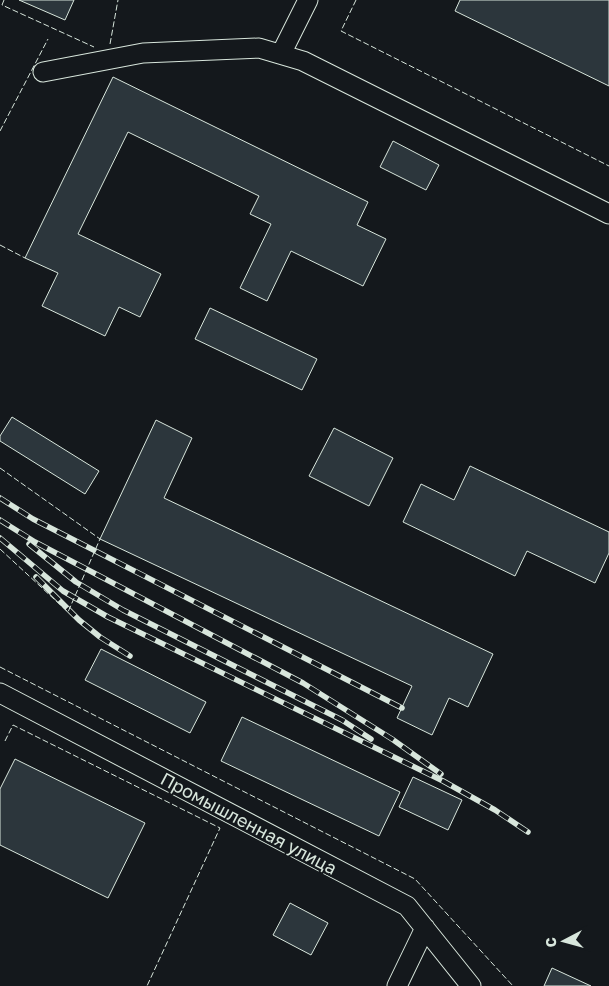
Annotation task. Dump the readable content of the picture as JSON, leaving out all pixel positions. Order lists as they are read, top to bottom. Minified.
{"streets":{"street":["Промышленная улица"]},"north":"left"}
